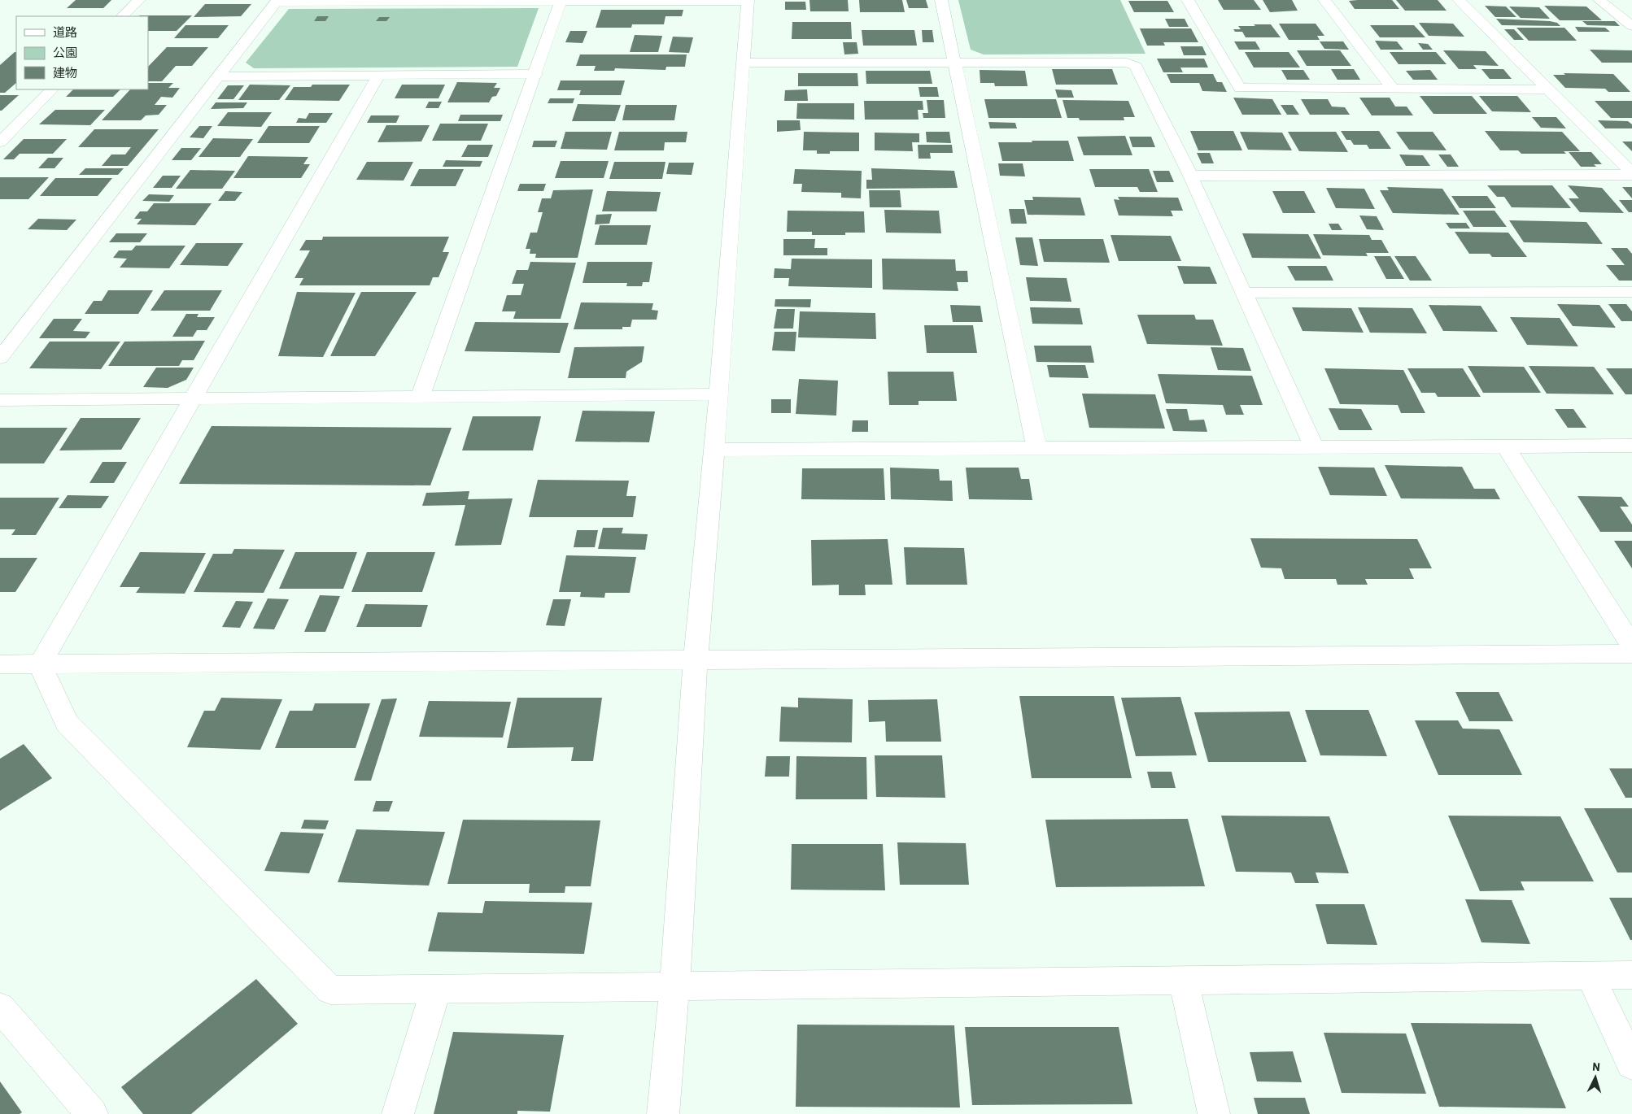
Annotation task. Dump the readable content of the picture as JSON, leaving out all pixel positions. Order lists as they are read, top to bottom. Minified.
{"legend":["道路","公園","建物"],"north":"top"}
